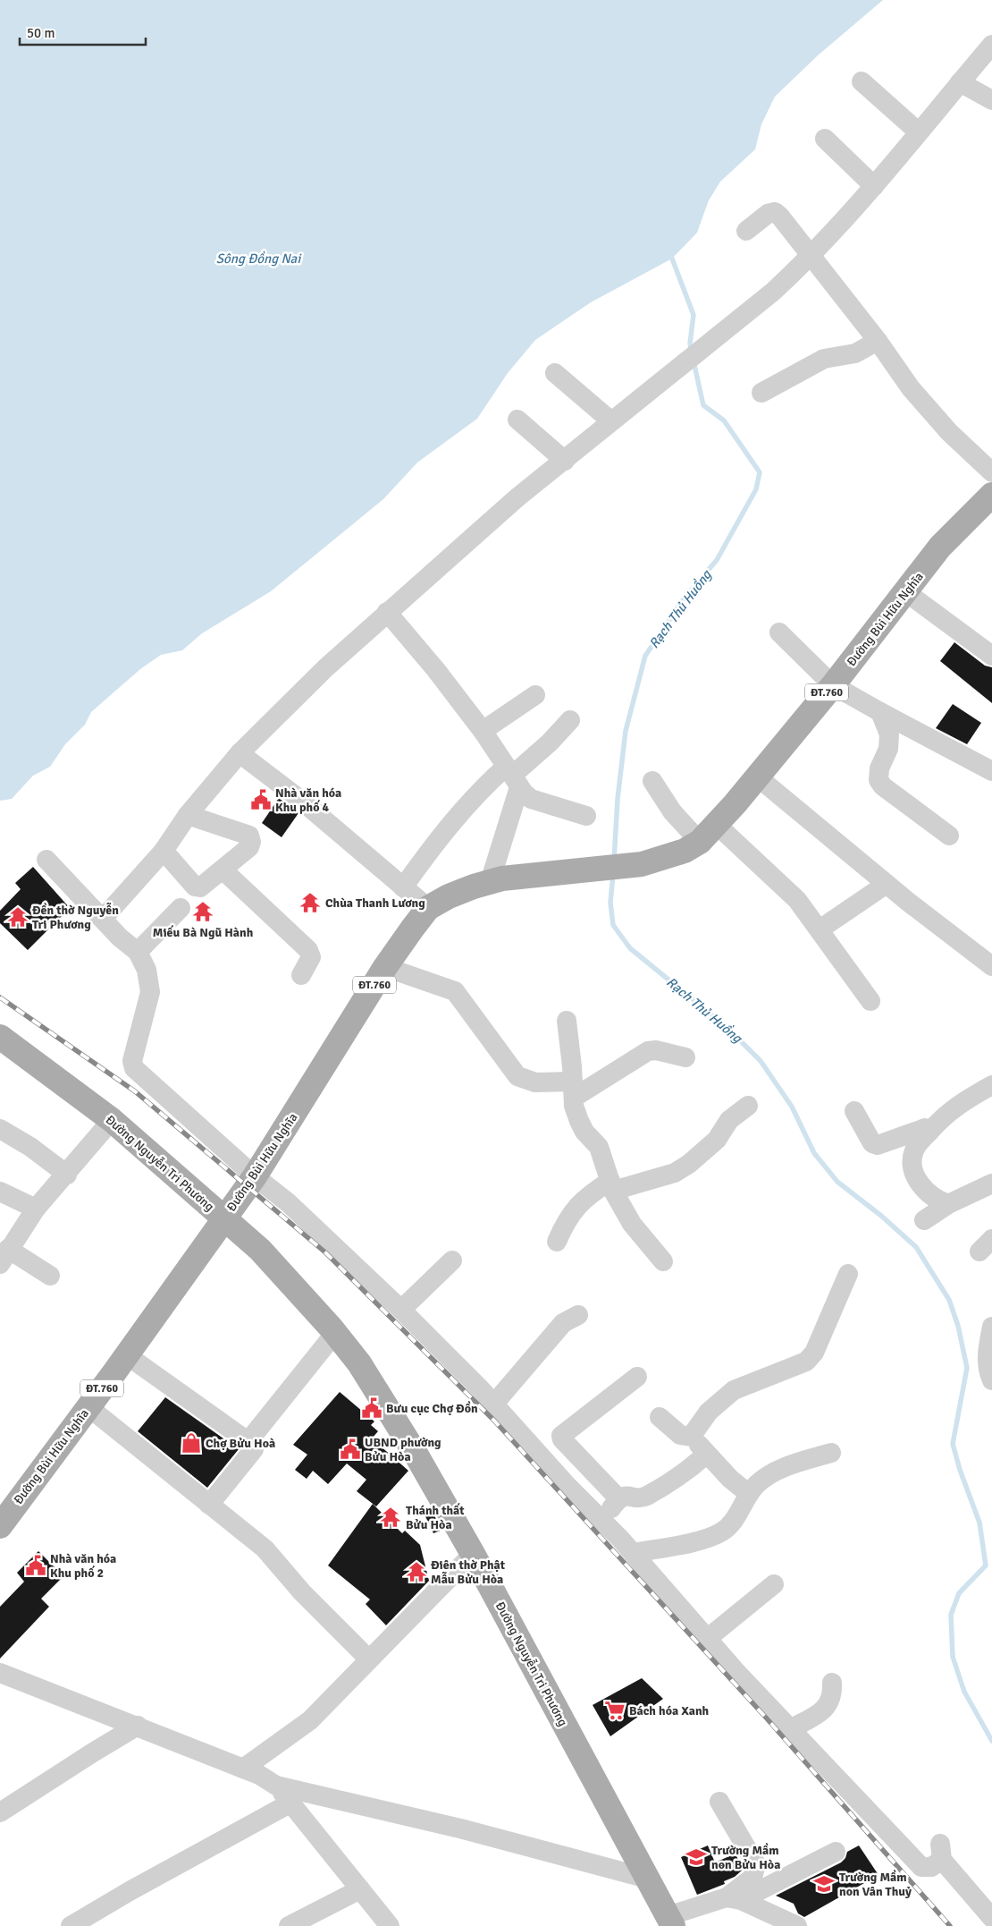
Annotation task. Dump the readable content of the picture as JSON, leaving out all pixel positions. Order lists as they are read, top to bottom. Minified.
{"streets":{"main road":["Đường Bùi Hữu Nghĩa","ĐT.760","Đường Nguyễn Tri Phương"]},"crossings":[["Đường Bùi Hữu Nghĩa","Đường Nguyễn Tri Phương"]],"water":["Sông Đồng Nai","Rạch Thủ Huồng"],"places":{"public building":["Nhà văn hóa Khu phố 4","Bưu cục Chợ Đồn","UBND phường Bửu Hòa","Nhà văn hóa Khu phố 2"],"temple":["Chùa Thanh Lương","Miếu Bà Ngũ Hành","Đền thờ Nguyễn Tri Phương","Thánh thất Bửu Hòa","Điện thờ Phật Mẫu Bửu Hòa"],"shop":["Chợ Bửu Hoà"],"supermarket":["Bách hóa Xanh"],"school or university":["Trường Mầm non Bửu Hòa","Trường Mầm non Vân Thuỷ"]},"scale_bar":"50 m"}
